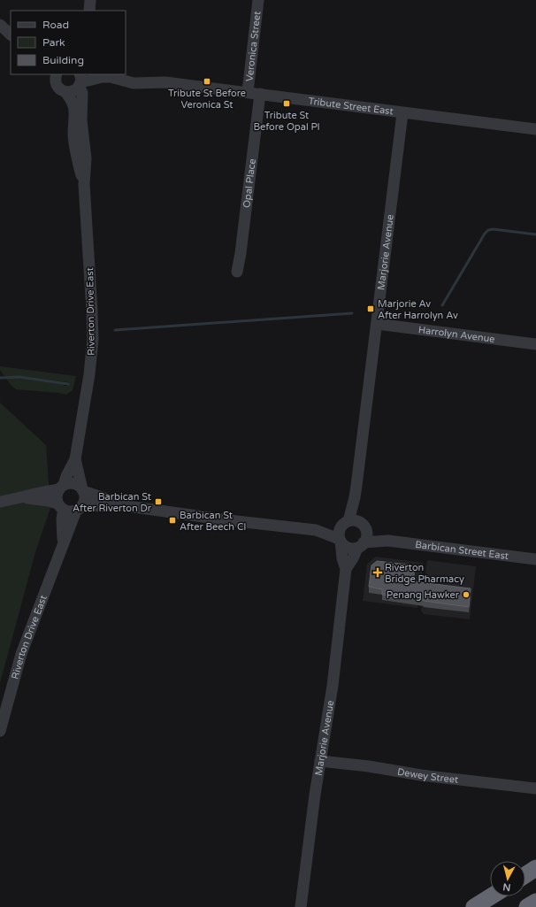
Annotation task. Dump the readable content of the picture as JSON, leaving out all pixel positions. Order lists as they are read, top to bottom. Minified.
{"streets":{"street":["Veronica Street","Tribute Street East","Opal Place","Marjorie Avenue","Riverton Drive East","Harrolyn Avenue","Barbican Street East","Dewey Street"]},"crossings":[["Veronica Street","Tribute Street East"],["Tribute Street East","Opal Place"],["Tribute Street East","Marjorie Avenue"],["Tribute Street East","Riverton Drive East"],["Marjorie Avenue","Harrolyn Avenue"],["Marjorie Avenue","Barbican Street East"],["Marjorie Avenue","Dewey Street"]],"places":{"transit":["Tribute St Before Veronica St","Tribute St Before Opal Pl","Marjorie Av After Harrolyn Av","Barbican St After Riverton Dr","Barbican St After Beech Cl"],"health":["Riverton Bridge Pharmacy"],"other":["Penang Hawker"]},"legend":["Road","Park","Building"],"north":"bottom"}
